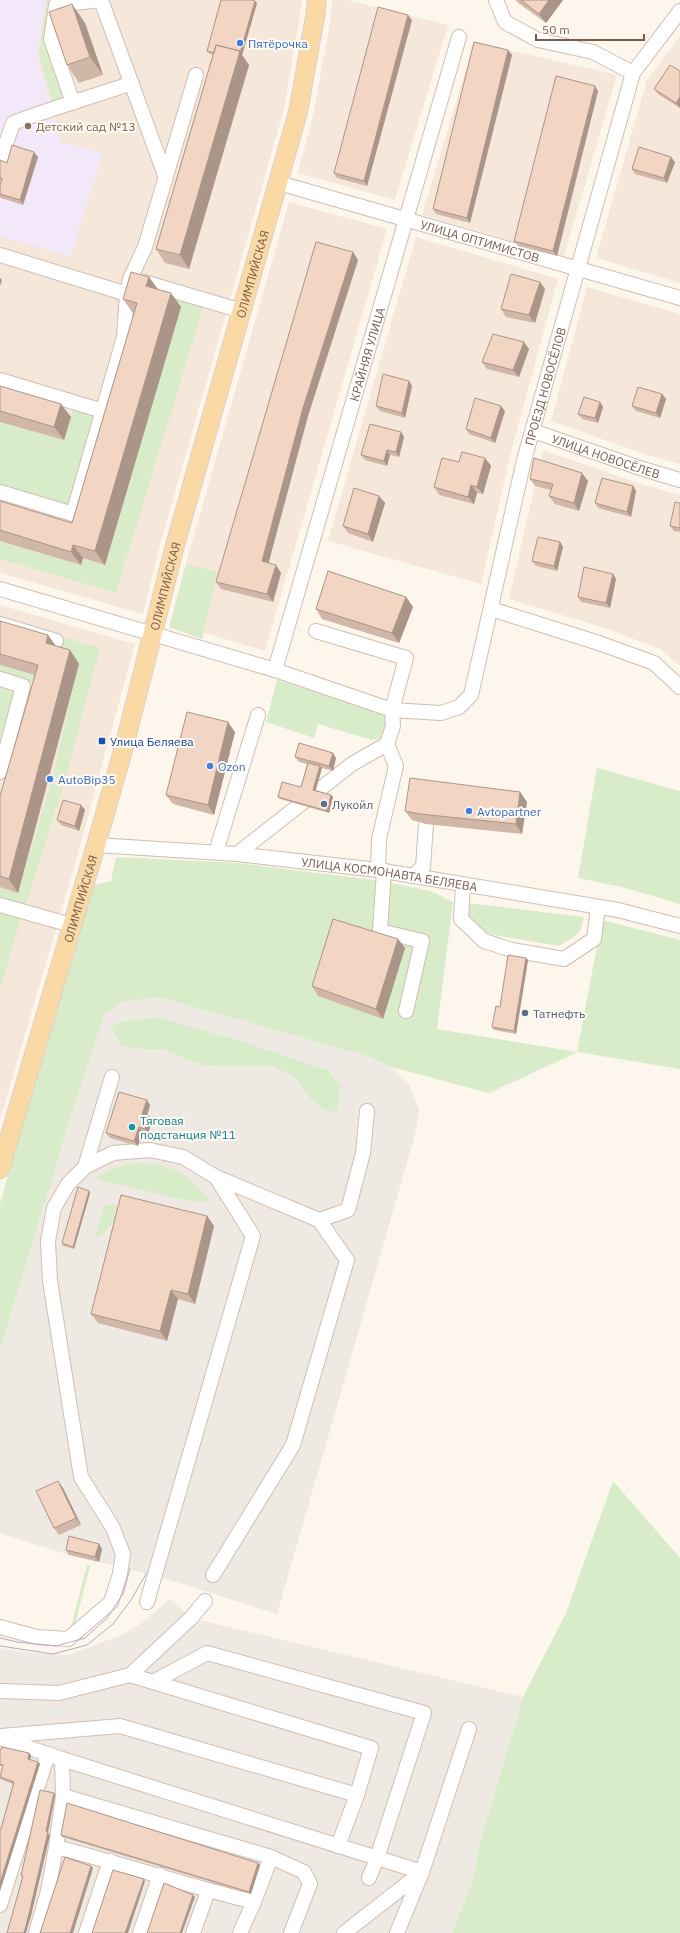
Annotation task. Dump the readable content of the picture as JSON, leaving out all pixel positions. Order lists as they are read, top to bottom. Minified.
{"streets":{"main road":["ОЛИМПИЙСКАЯ"],"street":["УЛИЦА ОПТИМИСТОВ","КРАЙНЯЯ УЛИЦА","ПРОЕЗД НОВОСЁЛОВ","УЛИЦА НОВОСЁЛЕВ","УЛИЦА КОСМОНАВТА БЕЛЯЕВА"]},"crossings":[["УЛИЦА ОПТИМИСТОВ","ОЛИМПИЙСКАЯ"],["УЛИЦА ОПТИМИСТОВ","КРАЙНЯЯ УЛИЦА"],["УЛИЦА ОПТИМИСТОВ","ПРОЕЗД НОВОСЁЛОВ"],["ОЛИМПИЙСКАЯ","ПРОЕЗД НОВОСЁЛОВ"],["ОЛИМПИЙСКАЯ","УЛИЦА КОСМОНАВТА БЕЛЯЕВА"],["КРАЙНЯЯ УЛИЦА","ПРОЕЗД НОВОСЁЛОВ"],["ПРОЕЗД НОВОСЁЛОВ","УЛИЦА НОВОСЁЛЕВ"]],"places":{"other":["Пятёрочка","Детский сад №13","Ozon","AutoBip35","Лукойл","Avtopartner","Татнефть","Тяговая подстанция №11"],"transit":["Улица Беляева"]},"scale_bar":"50 m"}
